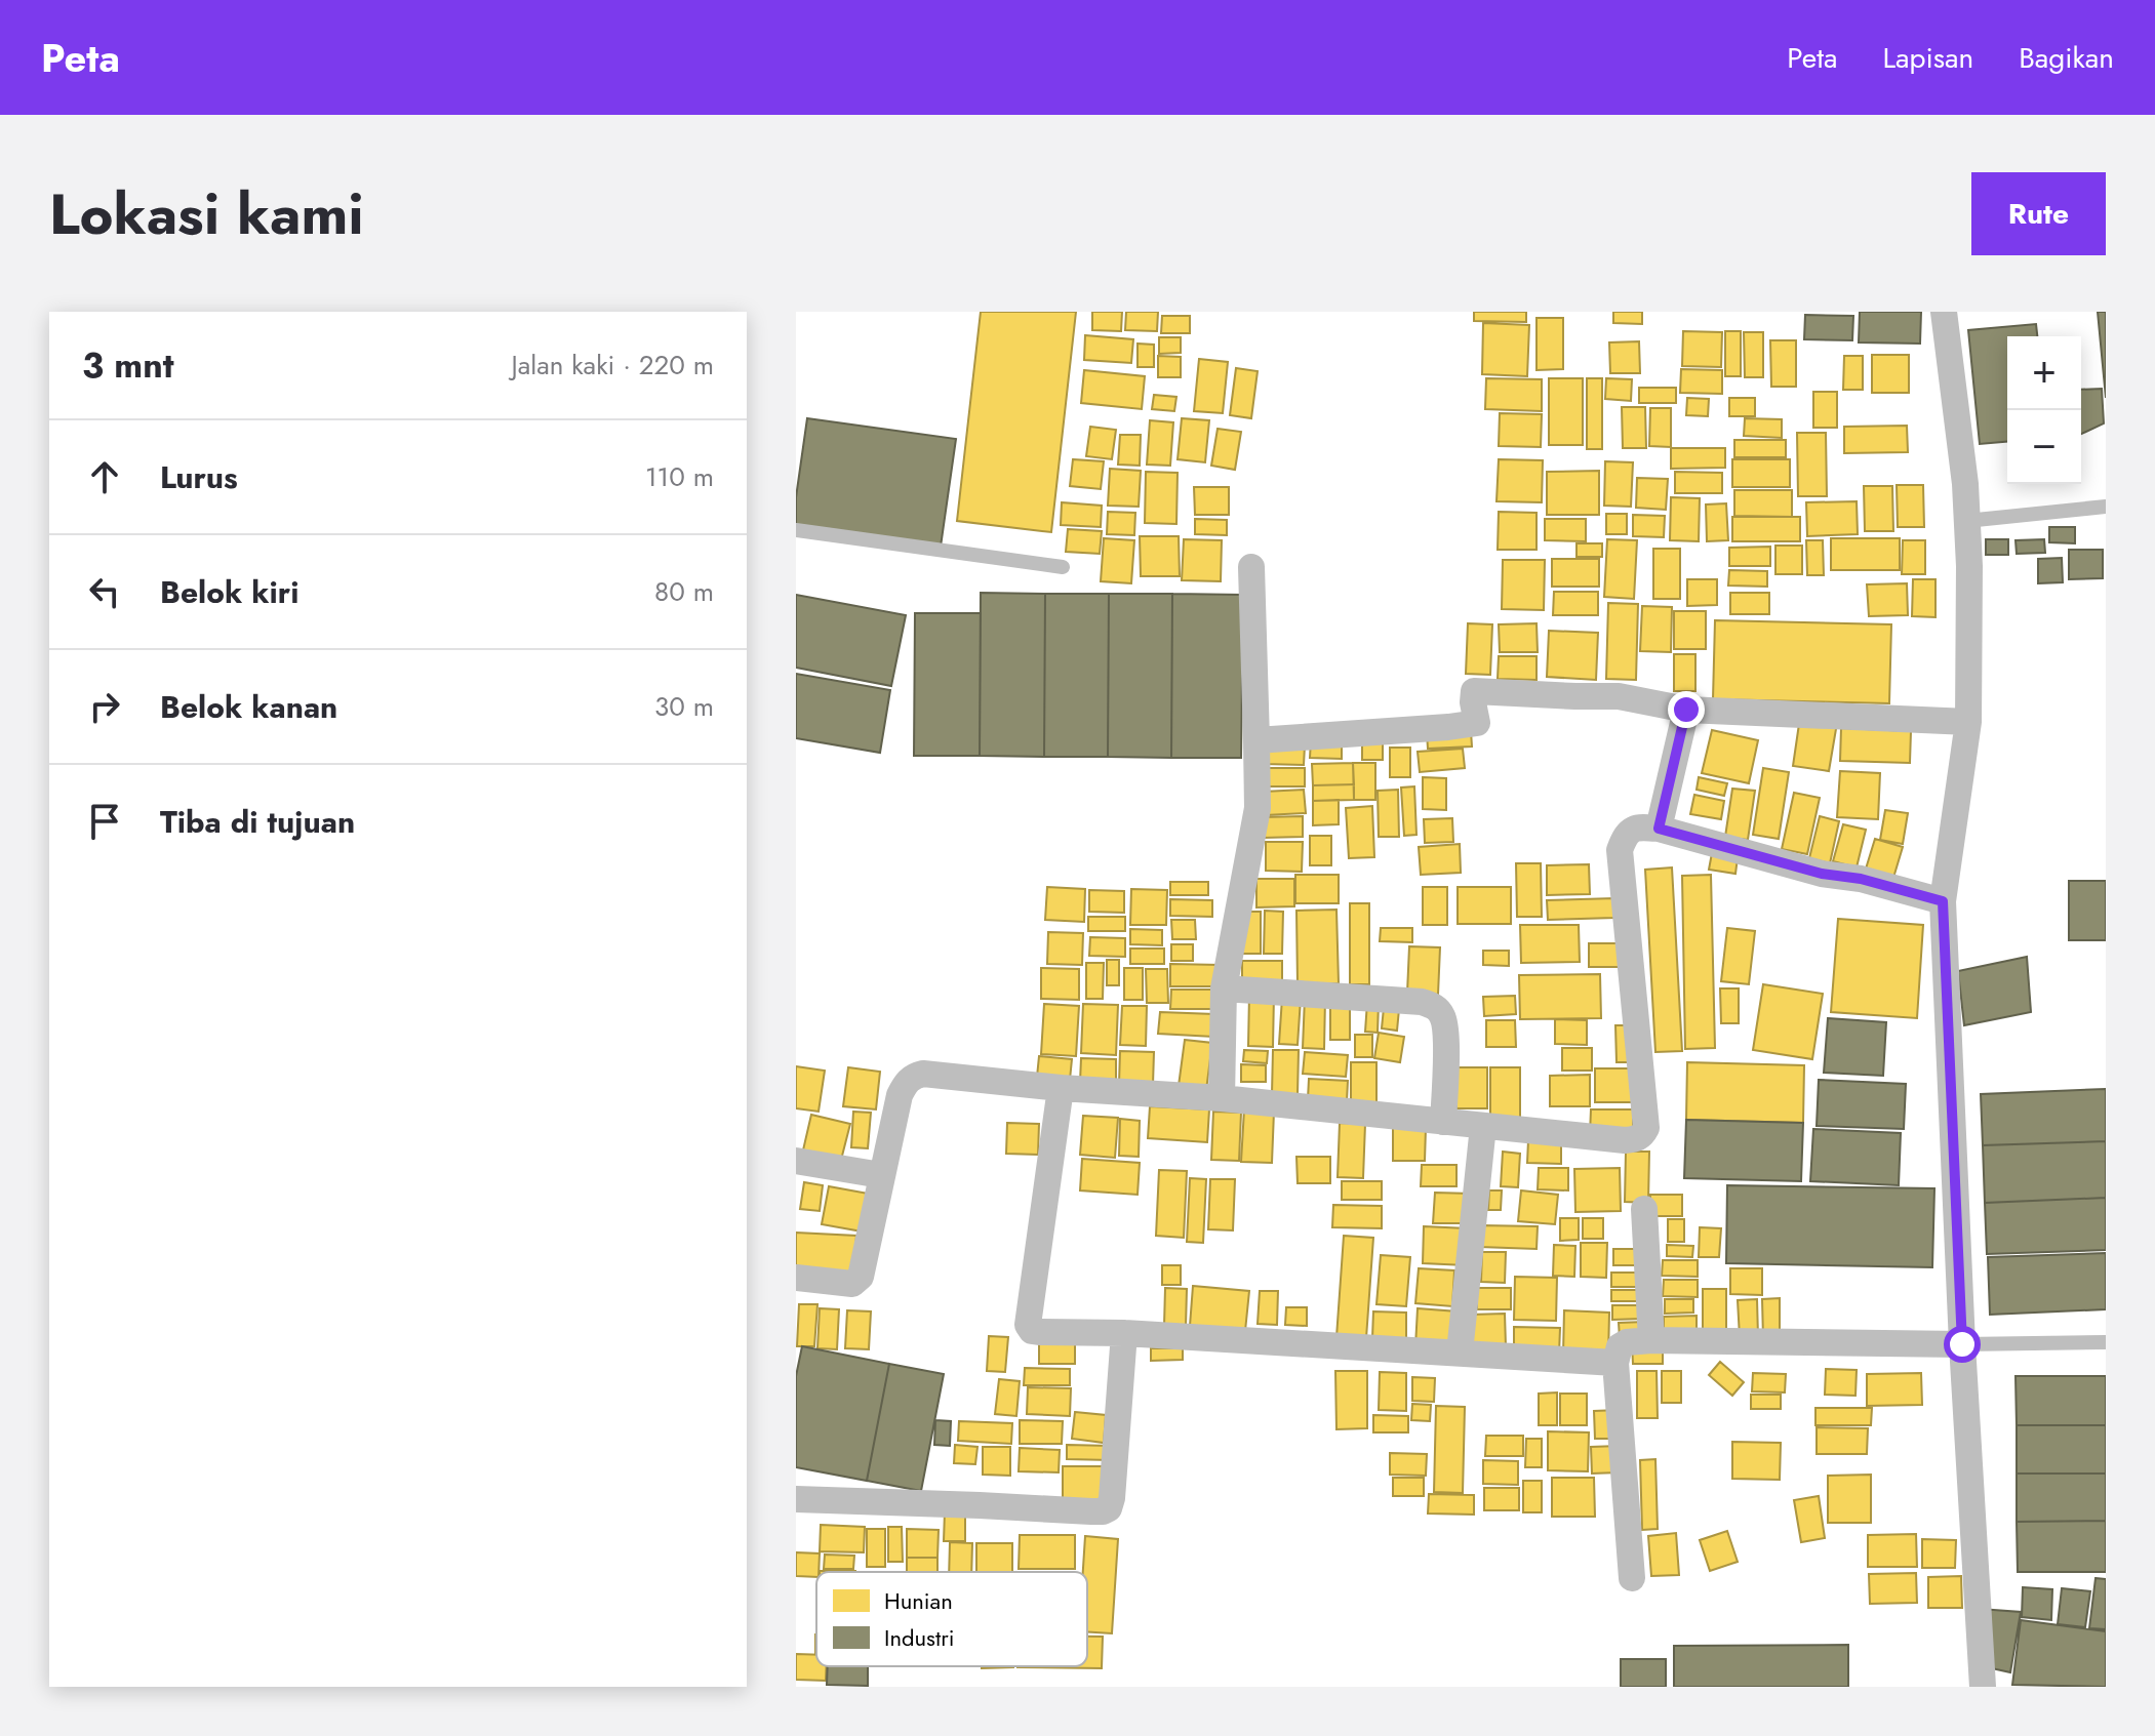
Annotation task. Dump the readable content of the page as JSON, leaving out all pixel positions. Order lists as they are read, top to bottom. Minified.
{"legend":["Hunian","Industri"],"page":{"header":"Peta","nav":["Peta","Lapisan","Bagikan"],"title":"Lokasi kami","buttons":"Rute","heading":["3 mnt","Jalan kaki · 220 m"],"map_buttons":["+","−"],"list":[["Lurus","110 m"],["Belok kiri","80 m"],["Belok kanan","30 m"],"Tiba di tujuan"]}}
